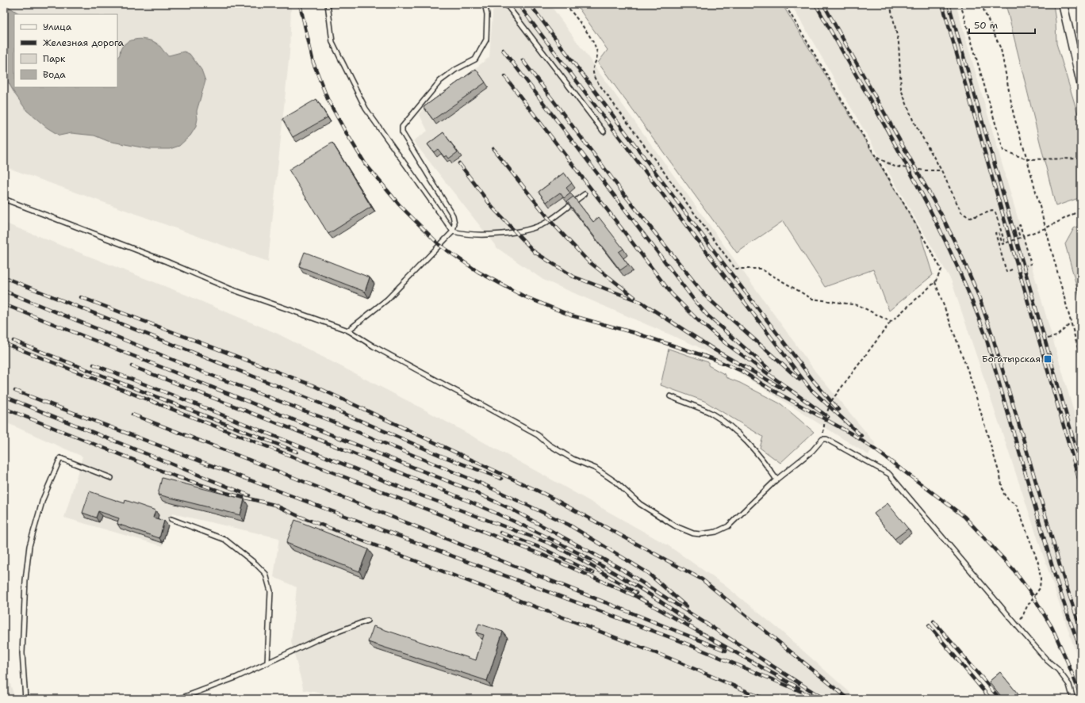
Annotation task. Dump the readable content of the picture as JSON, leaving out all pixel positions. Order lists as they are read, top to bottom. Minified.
{"places":{"transit":["Богатырская"]},"legend":["Улица","Железная дорога","Парк","Вода"],"scale_bar":"50 m"}
